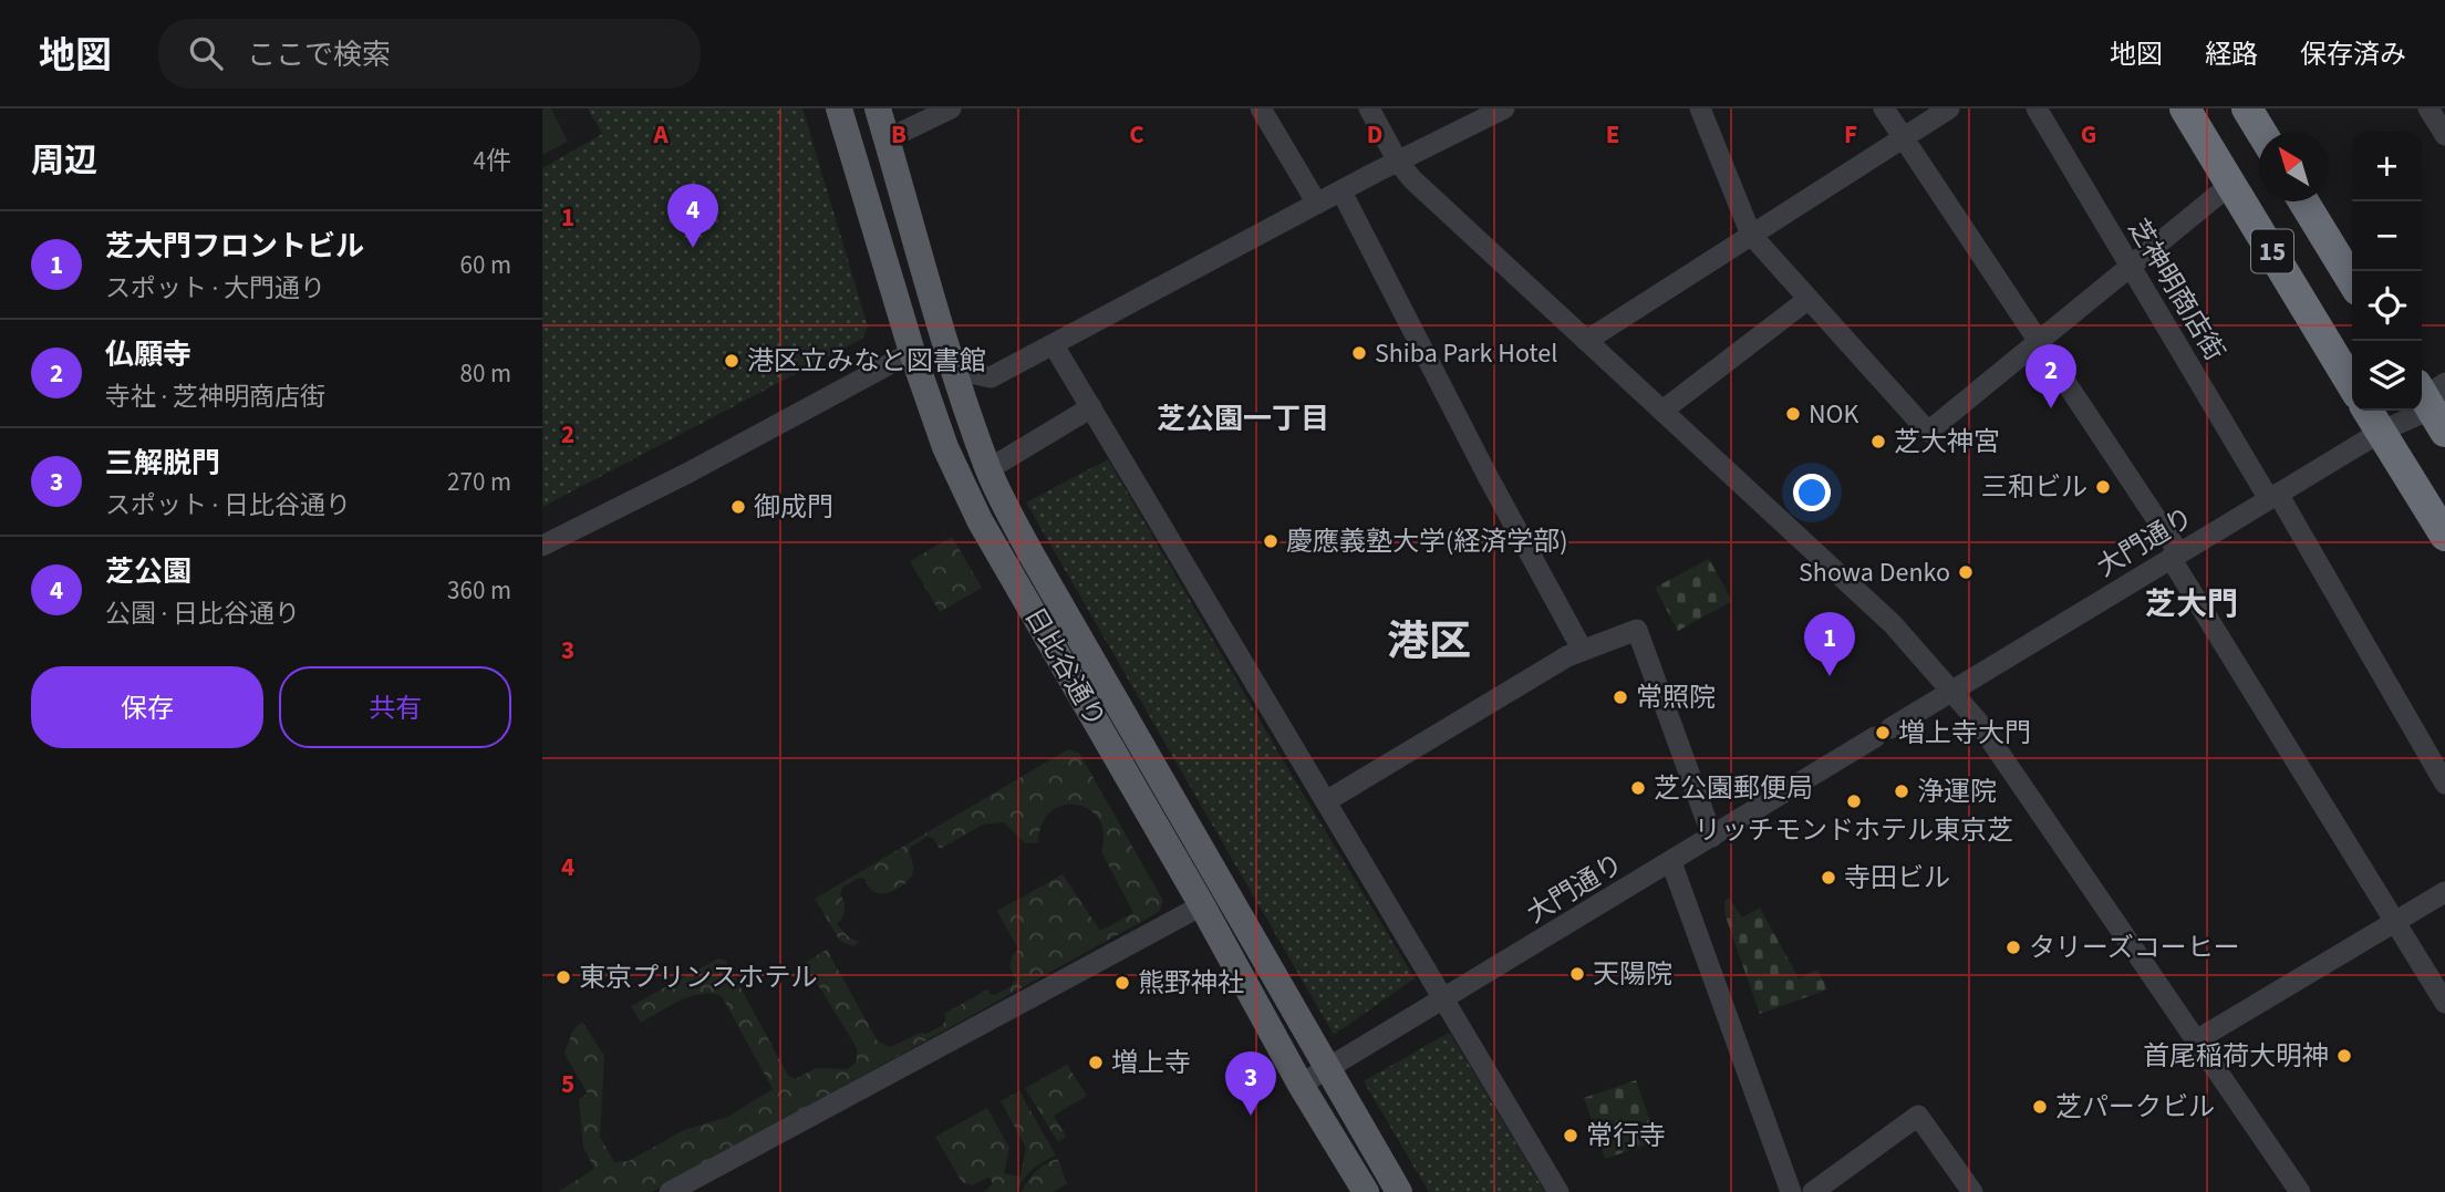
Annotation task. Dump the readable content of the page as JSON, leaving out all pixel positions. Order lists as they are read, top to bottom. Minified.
{"streets":{"highway":["15"],"main road":["日比谷通り"],"street":["芝神明商店街","大門通り"]},"crossings":[["芝神明商店街","大門通り"],["大門通り","日比谷通り"]],"districts":["芝公園一丁目","芝大門","港区"],"places":["Shiba Park Hotel","港区立みなと図書館","NOK","芝大神宮","三和ビル","御成門","慶應義塾大学(経済学部)","Showa Denko","常照院","増上寺大門","芝公園郵便局","浄運院","リッチモンドホテル東京芝","寺田ビル","タリーズコーヒー","天陽院","東京プリンスホテル","熊野神社","首尾稲荷大明神","増上寺","芝パークビル","常行寺"],"north":"top left","page":{"header":"地図","search":"ここで検索","nav":["地図","経路","保存済み"],"heading":["周辺","4件"],"map_buttons":["+","−"],"pins":["4","2","1","3"],"list":[{"mark":"1","name":"芝大門フロントビル","note":"スポット · 大門通り","value":"60 m"},{"mark":"2","name":"仏願寺","note":"寺社 · 芝神明商店街","value":"80 m"},{"mark":"3","name":"三解脱門","note":"スポット · 日比谷通り","value":"270 m"},{"mark":"4","name":"芝公園","note":"公園 · 日比谷通り","value":"360 m"}],"buttons":["保存","共有"]},"grid":{"columns":["A","B","C","D","E","F","G"],"rows":["1","2","3","4","5"]}}
